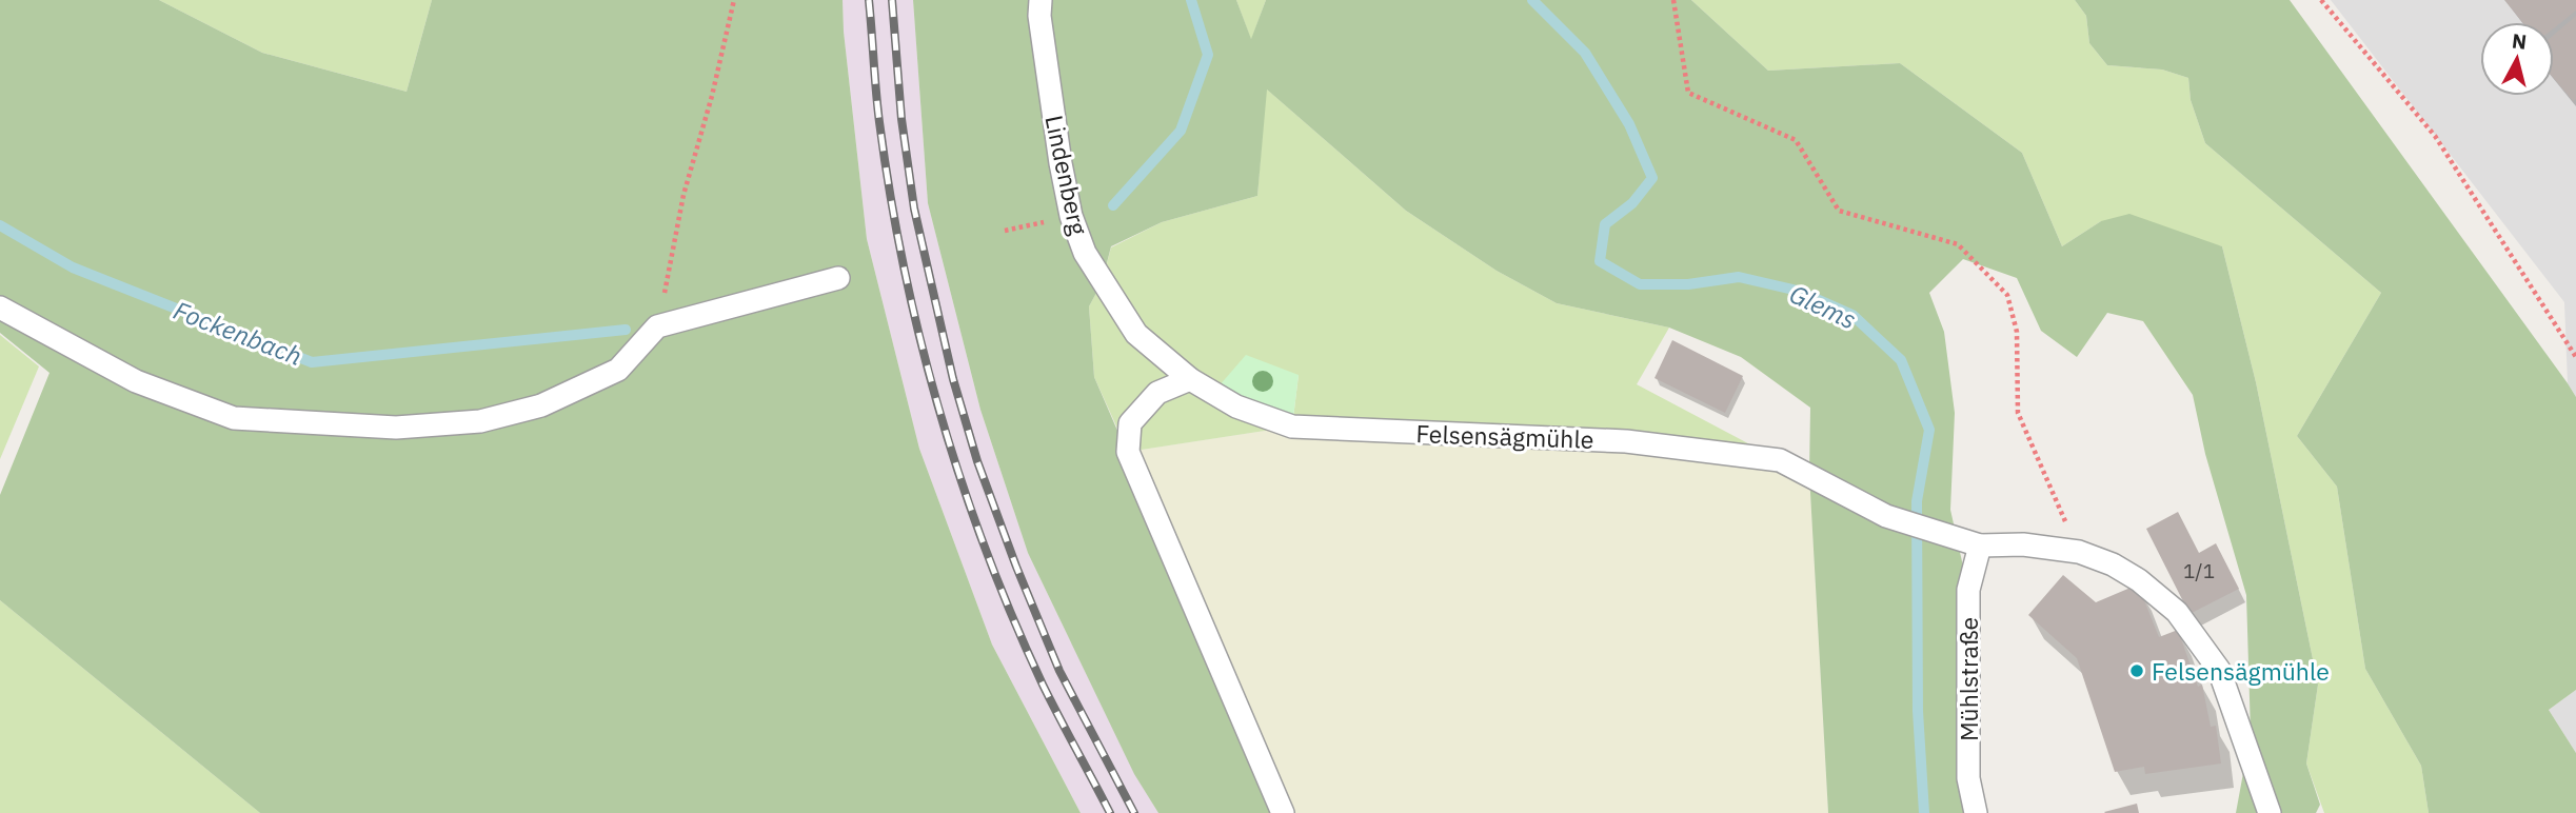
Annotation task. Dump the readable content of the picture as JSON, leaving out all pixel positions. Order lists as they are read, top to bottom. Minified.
{"streets":{"lane":["Lindenberg","Felsensägmühle","Mühlstraße"]},"crossings":[["Lindenberg","Felsensägmühle"],["Felsensägmühle","Mühlstraße"]],"water":["Glems","Fockenbach"],"places":["Felsensägmühle"],"house_numbers":["1/1"],"north":"top"}
